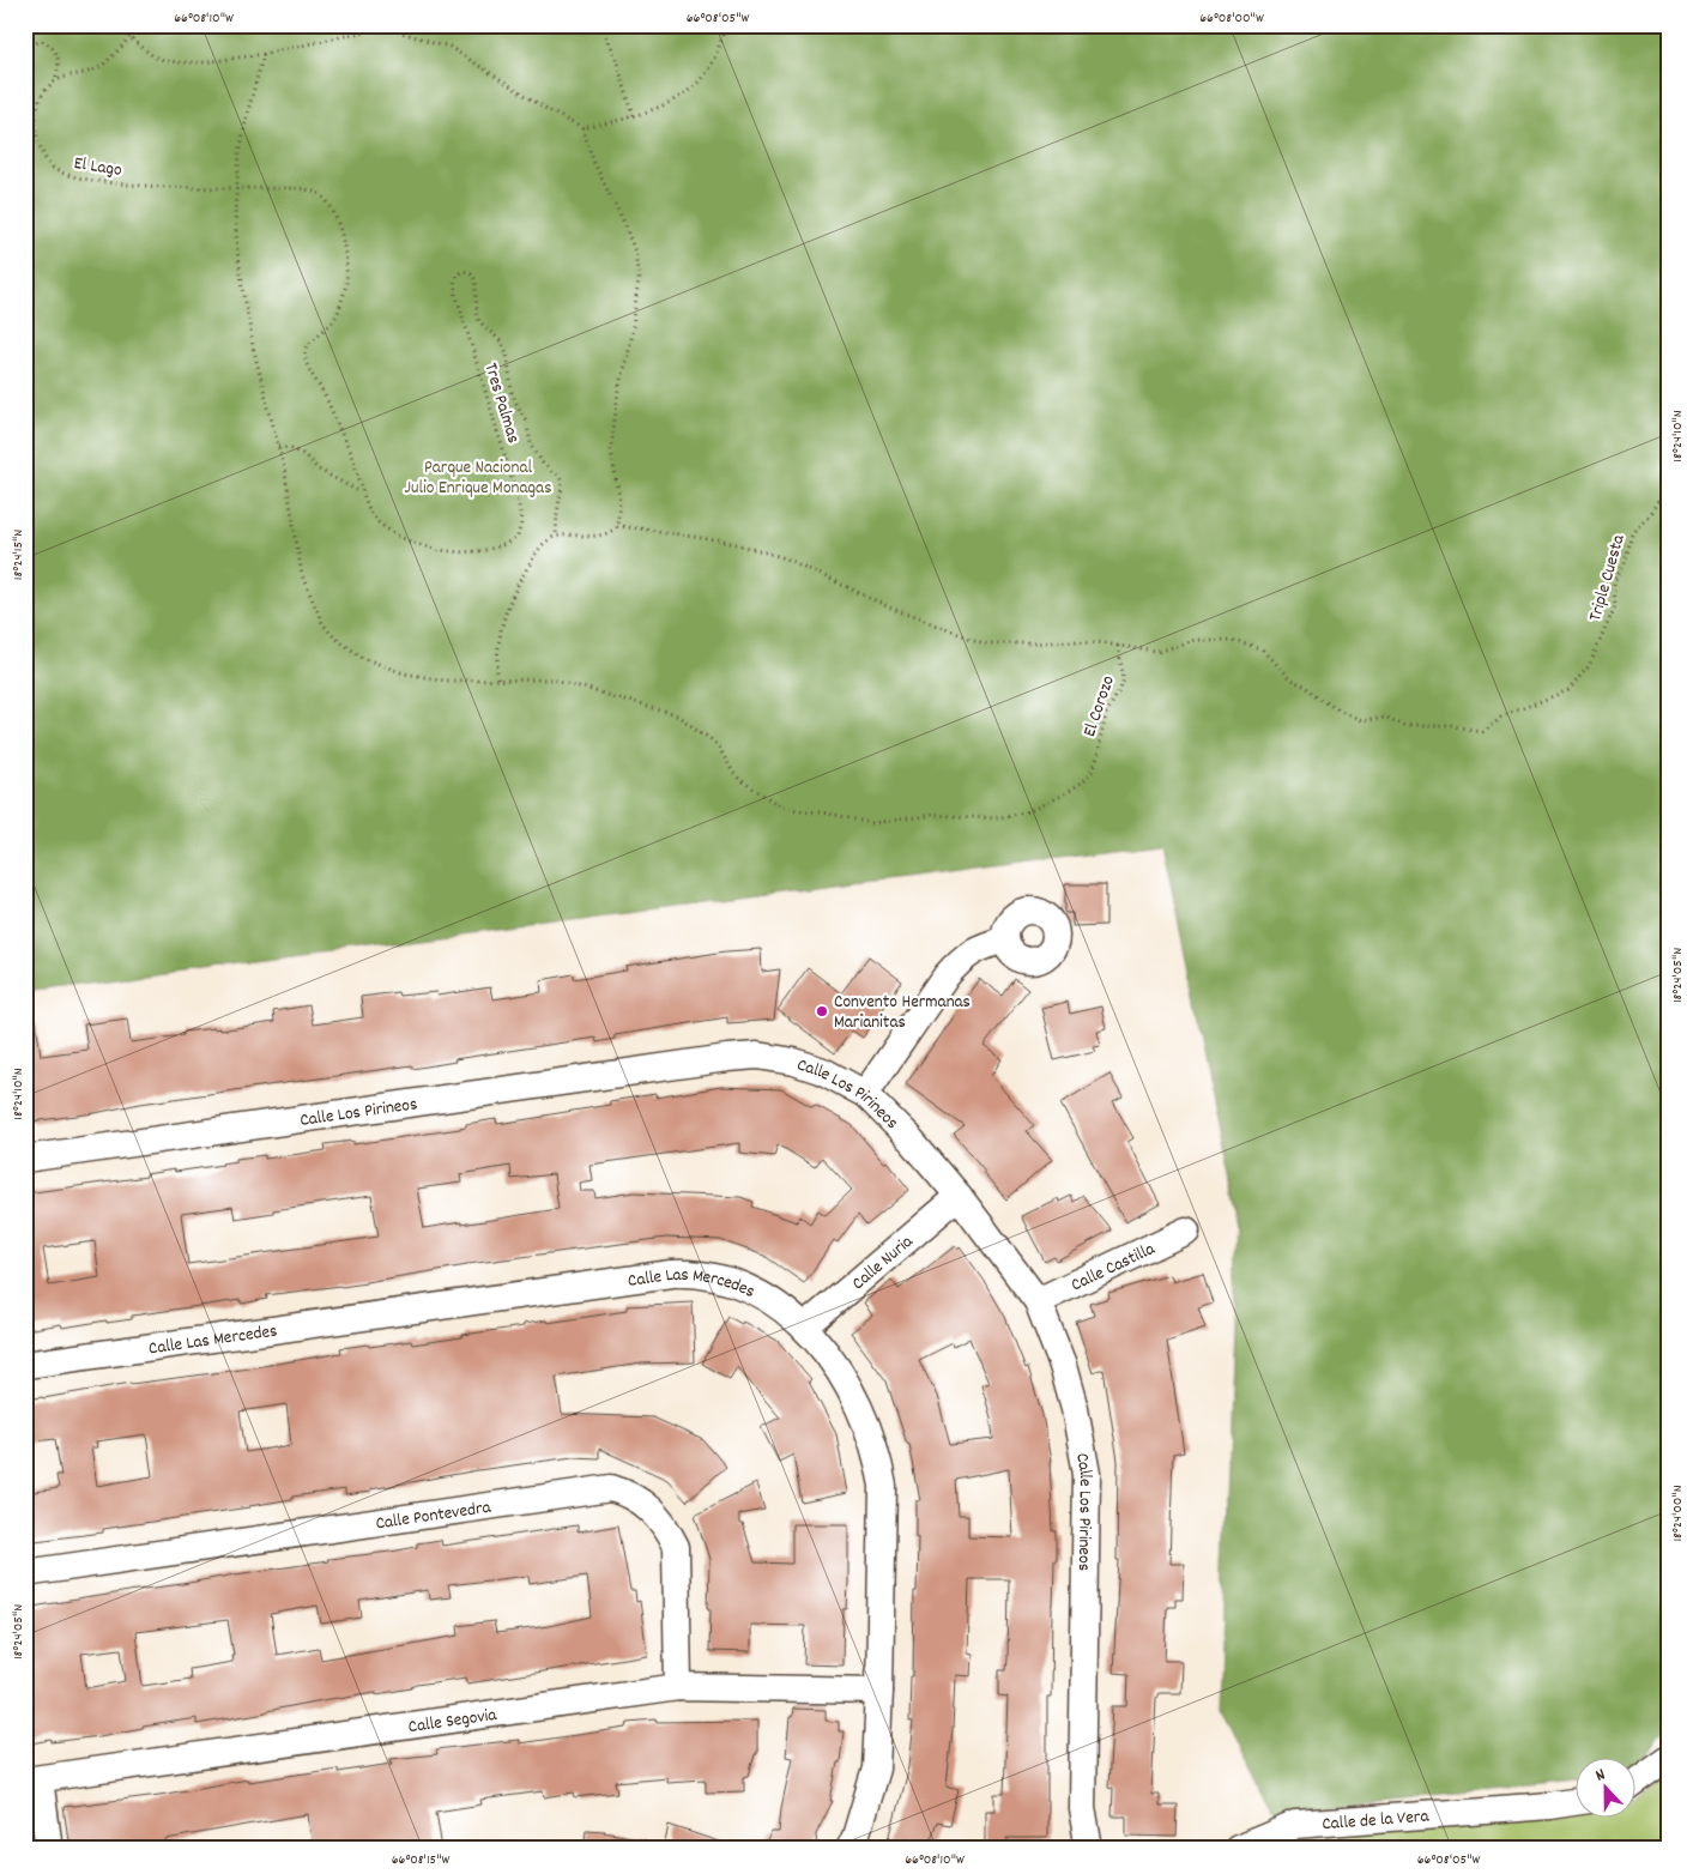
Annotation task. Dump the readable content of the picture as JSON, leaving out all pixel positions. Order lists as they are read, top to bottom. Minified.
{"streets":{"street":["Calle Los Pirineos","Calle Nuria","Calle Castilla","Calle Las Mercedes","Calle Pontevedra","Calle Segovia","Calle de la Vera"],"path":["El Lago","Tres Palmas","Triple Cuesta","El Corozo"]},"crossings":[["El Lago","Tres Palmas"],["El Lago","El Corozo"],["Tres Palmas","El Corozo"],["Triple Cuesta","El Corozo"],["Calle Los Pirineos","Calle Nuria"],["Calle Los Pirineos","Calle Castilla"],["Calle Nuria","Calle Las Mercedes"],["Calle Las Mercedes","Calle Segovia"],["Calle Pontevedra","Calle Segovia"]],"parks":["Parque Nacional Julio Enrique Monagas"],"places":["Convento Hermanas Marianitas"],"north":"top","coordinates":["66°08'10\"W","66°08'05\"W","66°08'00\"W","18°24'10\"N","18°24'15\"N","18°24'05\"N","18°24'00\"N","66°08'15\"W"]}
